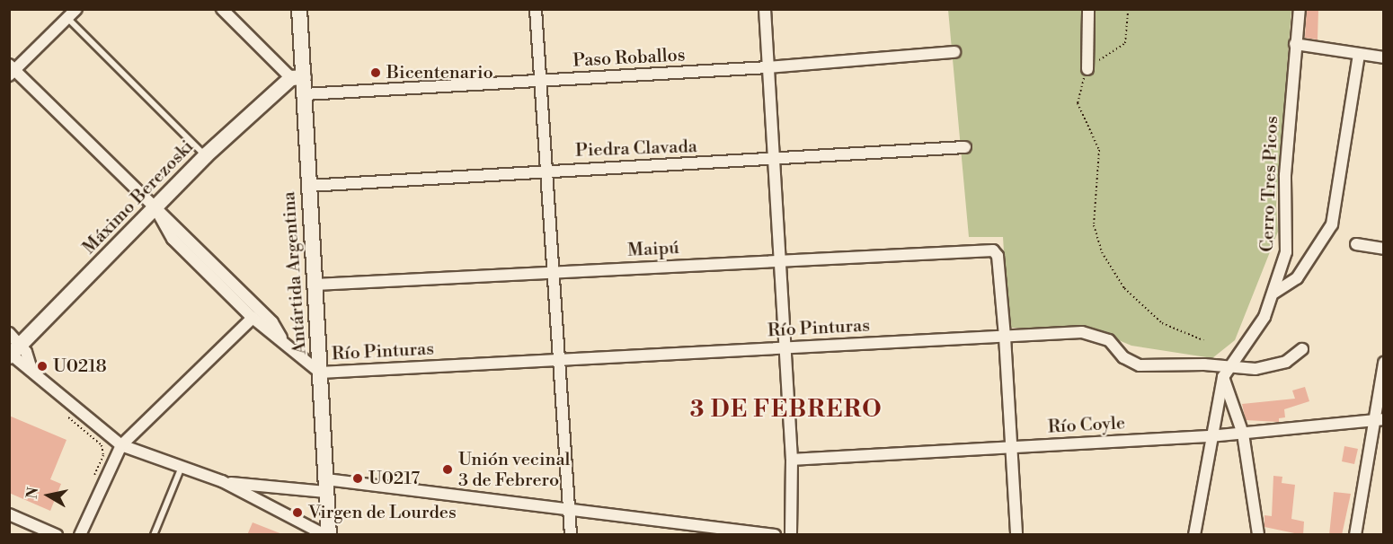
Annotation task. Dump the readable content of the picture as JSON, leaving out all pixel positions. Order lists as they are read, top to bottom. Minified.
{"streets":{"street":["Paso Roballos","Piedra Clavada","Cerro Tres Picos","Máximo Berezoski","Maipú","Antártida Argentina","Río Pinturas","Río Coyle"]},"crossings":[["Paso Roballos","Antártida Argentina"],["Piedra Clavada","Antártida Argentina"],["Cerro Tres Picos","Río Pinturas"],["Cerro Tres Picos","Río Coyle"],["Máximo Berezoski","Antártida Argentina"],["Maipú","Antártida Argentina"],["Maipú","Río Pinturas"],["Antártida Argentina","Río Pinturas"]],"districts":["3 DE FEBRERO"],"places":["Bicentenario","U0218","Unión vecinal 3 de Febrero","U0217","Virgen de Lourdes"],"north":"left"}
